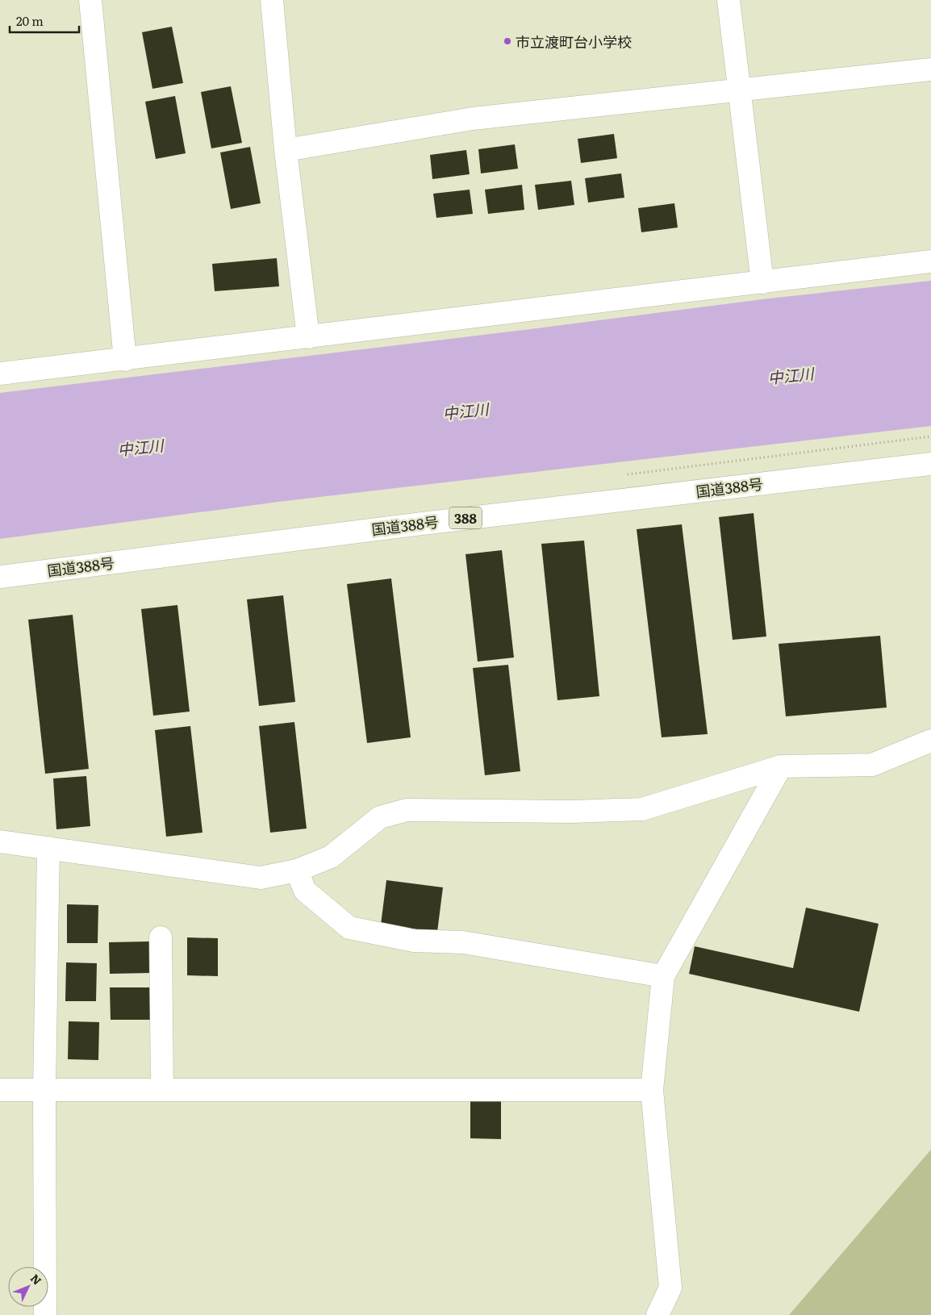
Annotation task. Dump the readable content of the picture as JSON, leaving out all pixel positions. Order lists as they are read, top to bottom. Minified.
{"streets":{"main road":["国道388号","388"]},"water":["中江川"],"places":["市立渡町台小学校"],"scale_bar":"20 m","north":"top right"}
